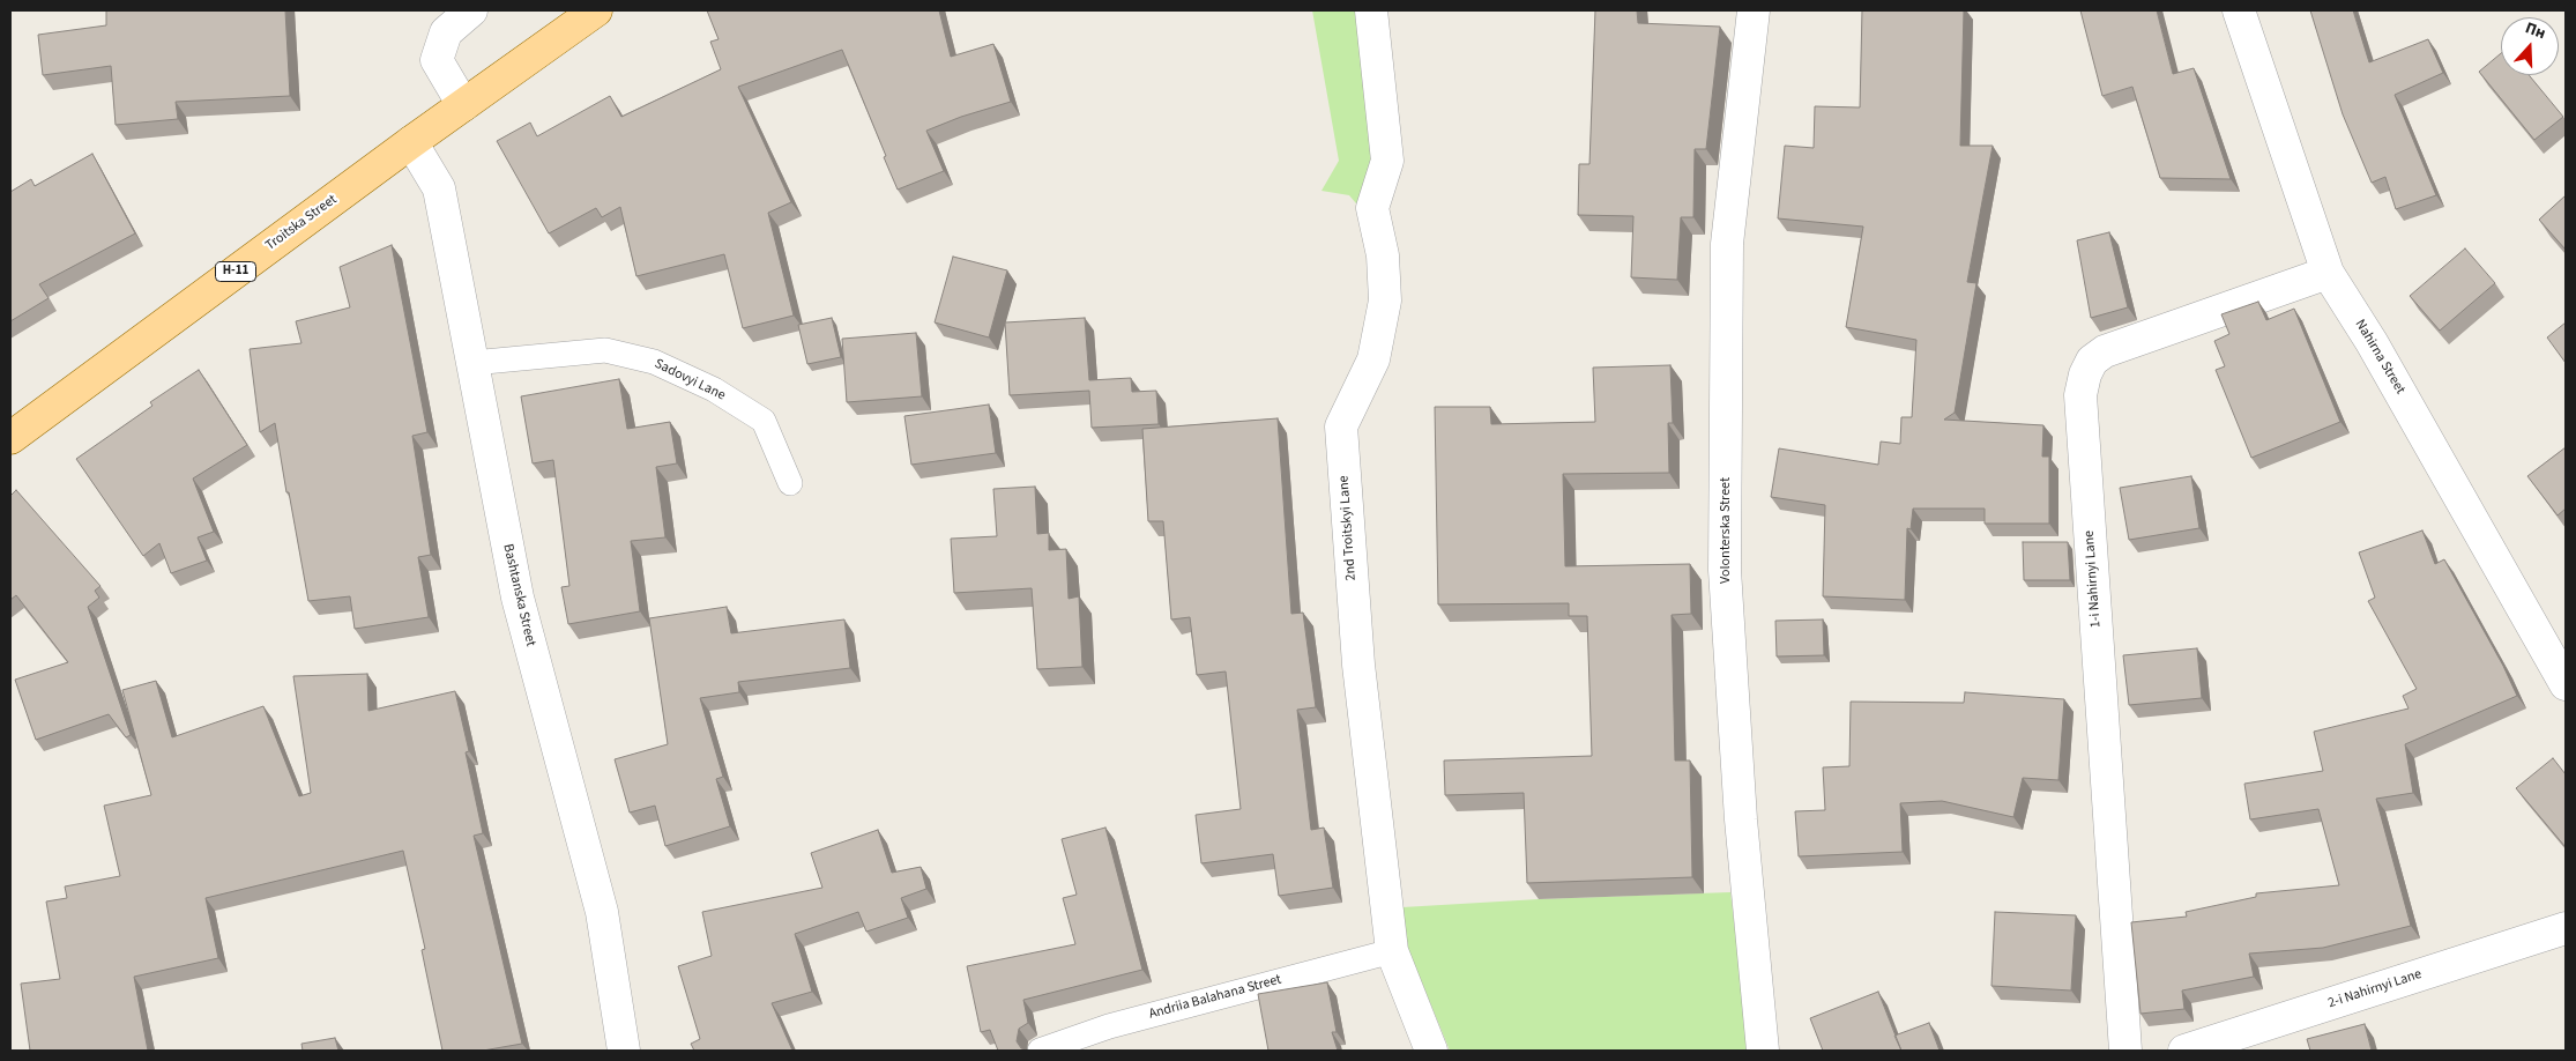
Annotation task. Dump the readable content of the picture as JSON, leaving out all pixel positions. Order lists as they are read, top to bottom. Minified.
{"streets":{"main road":["Troitska Street","Н-11"],"street":["Nahirna Street","2nd Troitskyi Lane","Volonterska Street","1-i Nahirnyi Lane","Bashtanska Street","2-i Nahirnyi Lane"],"lane":["Sadovyi Lane","Andriia Balahana Street"]},"crossings":[["Troitska Street","Bashtanska Street"],["Nahirna Street","1-i Nahirnyi Lane"],["Sadovyi Lane","Bashtanska Street"],["2nd Troitskyi Lane","Andriia Balahana Street"]],"north":"top"}
